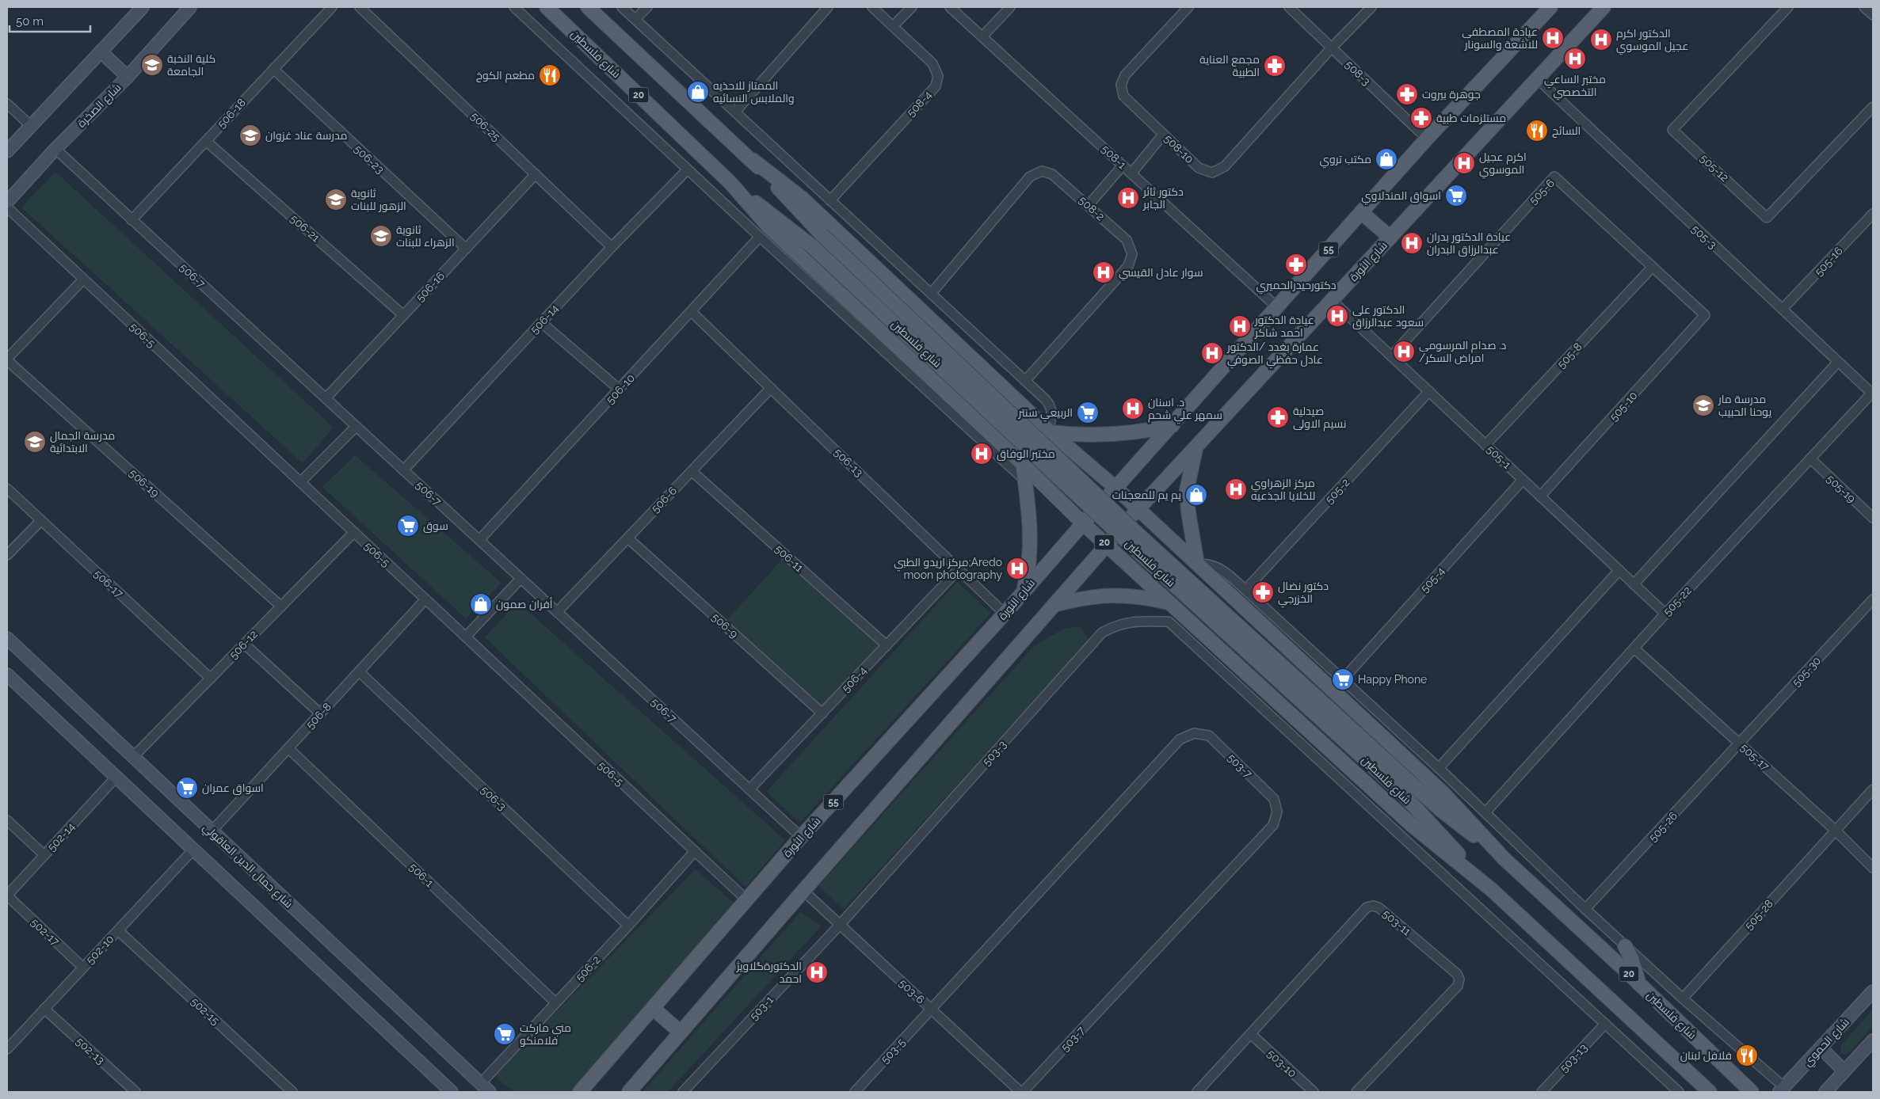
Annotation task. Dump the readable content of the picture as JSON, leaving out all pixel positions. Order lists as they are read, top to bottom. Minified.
{"streets":{"main road":["شارع فلسطين","20","55","شارع الثورة"],"street":["508-3","508-4","شارع الصخرة","506-18","506-25","508-10","508-1","506-23","505-12","505-6","508-2","506-21","505-3","505-16","506-7","506-16","506-14","506-5","505-8","506-10","505-10","505-1","506-13","506-19","505-19","505-2","506-6","506-11","505-4","506-17","505-22","506-9","506-12","505-30","506-4","506-8","503-3","505-17","503-7","506-3","505-26","502-14","شارع جمال الدين العاقولي","506-1","505-28","503-11","502-17","502-10","506-2","503-6","503-1","502-15","شارع الحموي","502-13","503-5","503-13","503-10"]},"crossings":[["شارع فلسطين","55"],["شارع فلسطين","شارع الثورة"],["508-3","508-10"],["508-3","55"],["شارع الصخرة","506-7"],["506-18","506-23"],["506-18","506-21"],["506-18","506-7"],["506-25","506-16"],["506-25","506-14"],["508-1","55"],["506-23","506-16"],["505-6","505-8"],["505-6","505-10"],["505-6","505-1"],["506-21","506-16"],["505-3","شارع الثورة"],["505-3","505-16"],["505-3","505-22"],["شارع الثورة","506-7"],["شارع الثورة","506-5"],["شارع الثورة","505-1"],["شارع الثورة","506-13"],["506-7","506-16"],["506-7","506-14"],["506-7","506-10"],["506-7","506-6"],["506-7","506-4"],["506-5","506-12"],["506-5","506-8"],["506-5","506-2"],["505-8","505-1"],["506-10","506-13"],["505-10","505-1"],["505-1","505-2"],["505-1","505-4"],["505-1","505-22"],["506-13","506-6"],["506-13","506-4"],["506-19","506-12"],["505-19","505-22"],["506-6","506-11"],["506-6","506-9"],["506-11","506-4"],["506-17","506-12"],["505-22","505-17"],["506-9","506-4"],["506-12","شارع جمال الدين العاقولي"],["505-30","505-17"],["505-30","505-26"],["506-8","506-3"],["506-8","شارع جمال الدين العاقولي"],["506-8","506-1"],["503-3","503-6"],["503-3","503-1"],["503-3","503-13"],["505-17","505-26"],["505-17","505-28"],["503-7","503-6"],["503-7","503-5"],["506-3","506-2"],["502-14","502-17"],["شارع جمال الدين العاقولي","506-2"],["506-1","506-2"],["503-11","503-10"],["502-17","502-10"],["502-10","502-15"],["502-10","502-13"],["503-6","503-1"],["503-6","503-5"]],"places":{"hospital":["عيادة المصطفى للاشعة والسونار","الدكتور اكرم عجيل الموسوي","مختبر الساعي التخصصي","اكرم عجيل الموسوي","دكتور ثائر الجابر","عيادة الدكتور بدران عبدالرزاق البدران","سوار عادل القيسي","الدكتور علي سعود عبدالرزاق","عيادة الدكتور احمد شاكر","د. صدام المرسومي /امراض السكر","عمارة بغدد /الدكتور عادل حفظي الصوفي","د. اسنان سمهر علي شحم","مختبر الوفاق","مركز الزهراوي للخلايا الجذعيه","مركز اريدو الطبي;Aredo moon photography","الدكتورةگلاويژ احمد"],"school or university":["كلية النخبة الجامعة","مدرسة عناد غزوان","ثانوية الزهور للبنات","ثانوية الزهراء للبنات","مدرسة مار يوحنا الحبيب","مدرسة الجمال الابتدائية"],"pharmacy":["مجمع العناية الطبية","جوهرة بيروت","مستلزمات طبية","دكتورحيدرالحميري","صيدلية نسيم الاولى","دكتور نضال الخزرجي"],"restaurant":["مطعم الكوخ","السائح","فلافل لبنان"],"shop":["الممتاز للاحذيه والملابس النسائيه","مكتب تروي","يم يم للمعجنات","أفران صمون"],"supermarket":["اسواق المندلاوي","الربيعي سنتر","سوق","Happy Phone","اسواق عمران","مني ماركت فلامنكو"]},"scale_bar":"50 m"}
